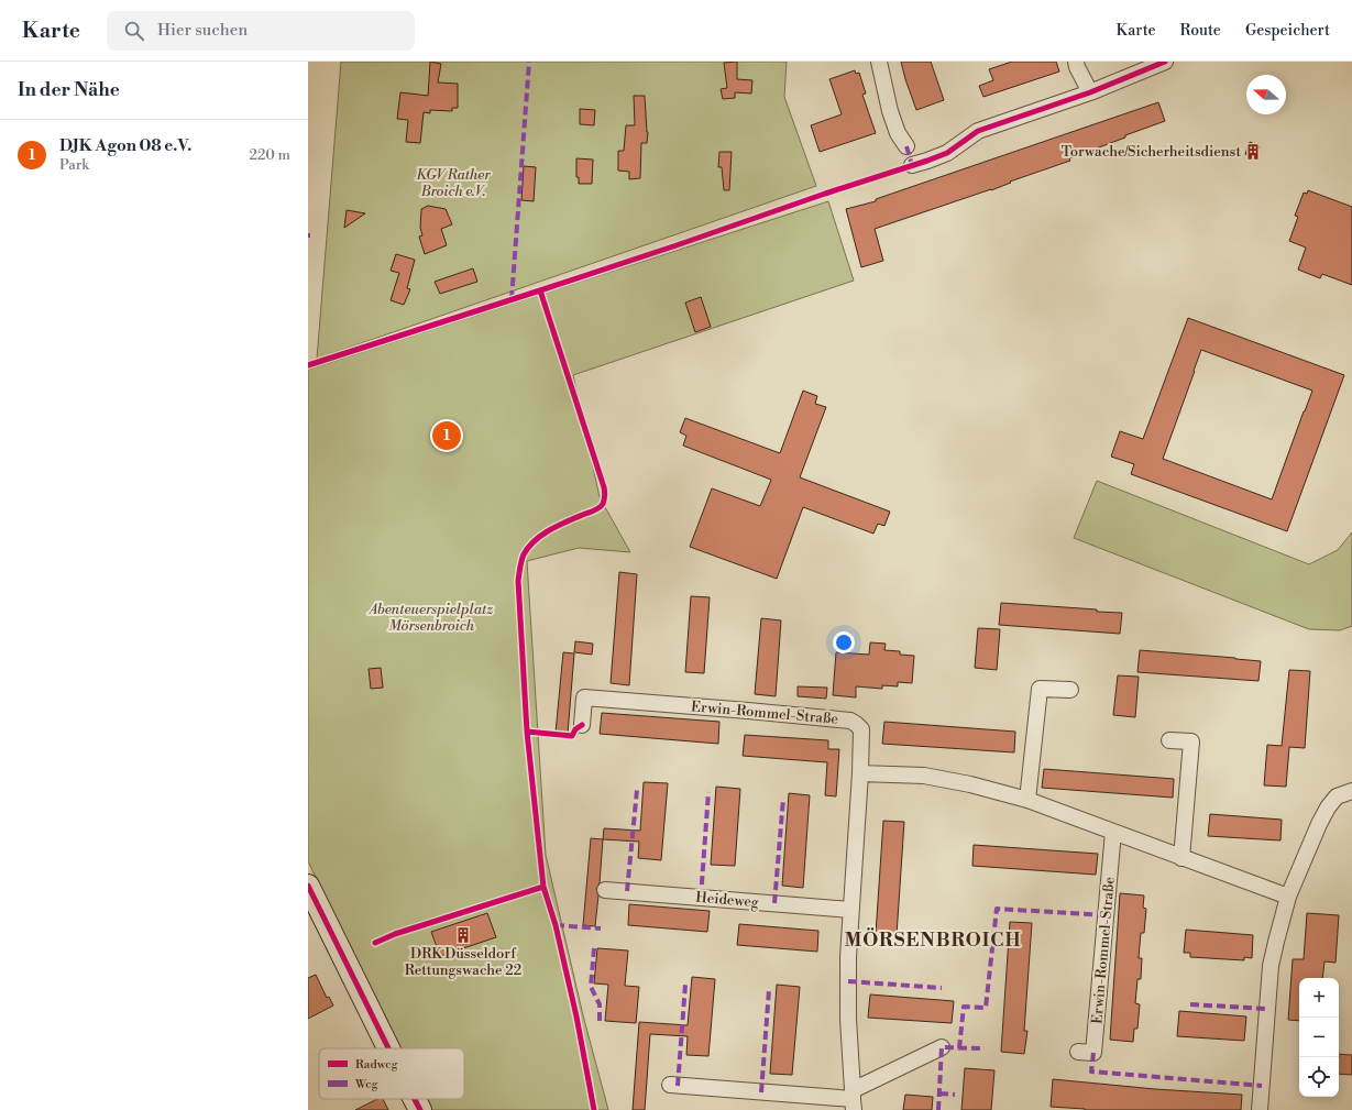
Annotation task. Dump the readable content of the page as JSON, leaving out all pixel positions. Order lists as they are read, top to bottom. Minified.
{"streets":{"street":["Erwin-Rommel-Straße","Heideweg"]},"districts":["MÖRSENBROICH"],"parks":["KGV Rather Broich e.V.","Abenteuerspielplatz Mörsenbroich"],"places":{"building":["Torwache/Sicherheitsdienst","DRK Düsseldorf Rettungswache 22"]},"legend":["Radweg","Weg"],"north":"left","page":{"header":"Karte","search":"Hier suchen","nav":["Karte","Route","Gespeichert"],"heading":"In der Nähe","list":[{"mark":"1","name":"DJK Agon 08 e.V.","note":"Park","value":"220 m"}],"pins":"1","map_buttons":["+","−"]}}
